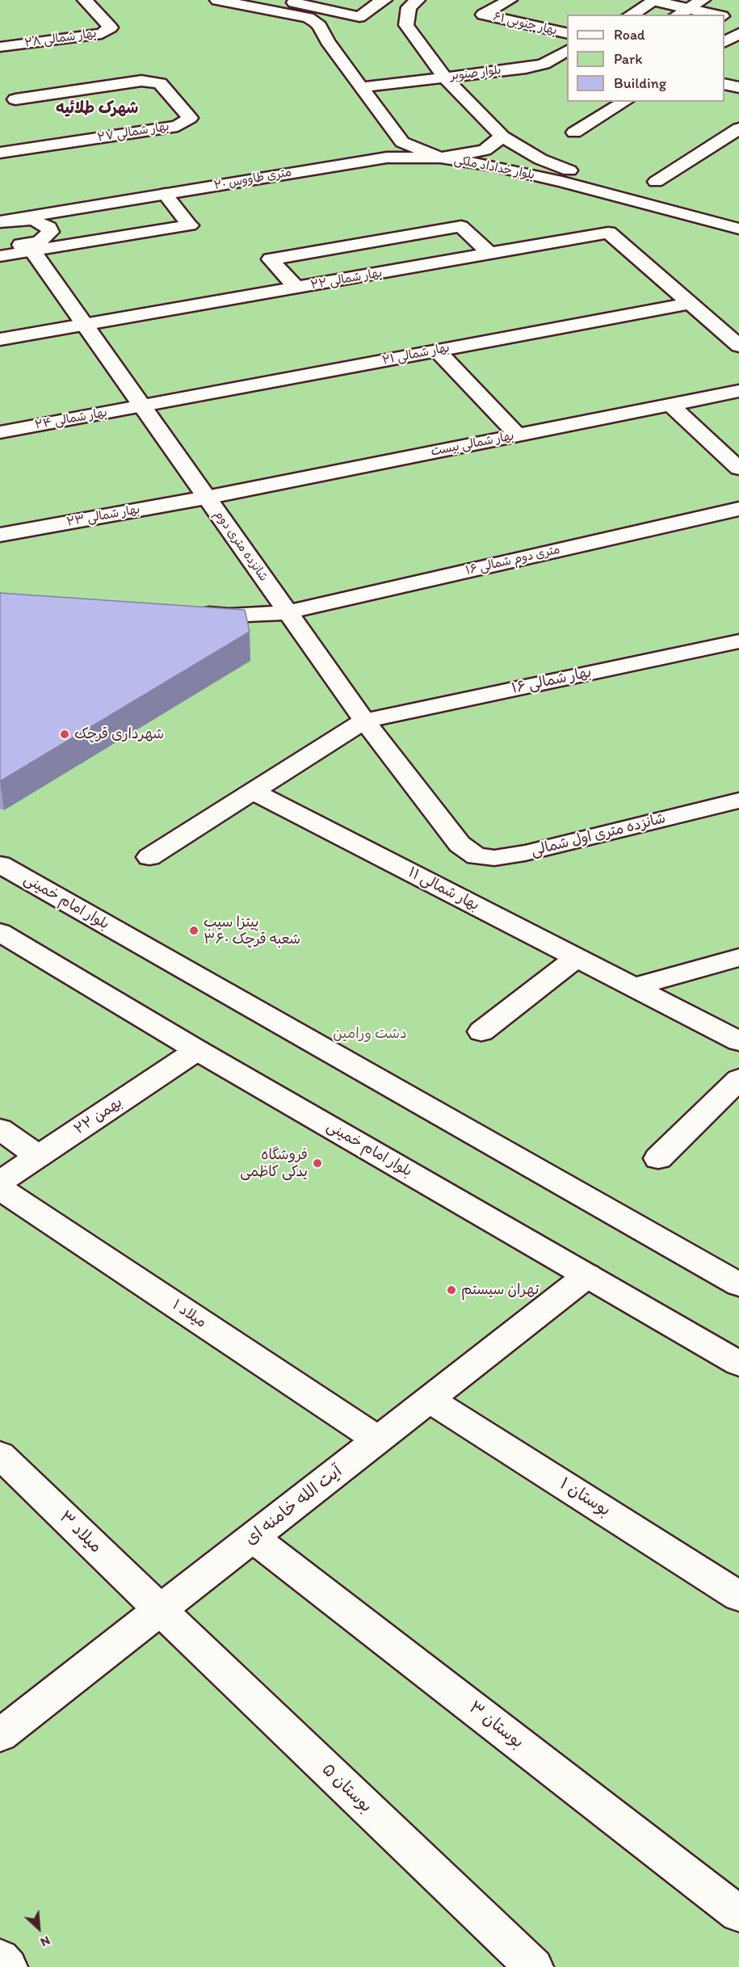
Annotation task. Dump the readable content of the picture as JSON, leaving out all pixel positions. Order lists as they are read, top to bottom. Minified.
{"streets":{"street":["بهار جنوبی ۶۱","بهار شمالی ۲۸","بلوار صنوبر","بهار شمالی ۲۷","بلوار خداداد ملکی","۲۰ متری طاووس","بهار شمالی ۲۲","بهار شمالی ۲۱","بهار شمالی ۲۴","بهار شمالی بیست","بهار شمالی ۲۳","شانزده متری دوم","۱۶ متری دوم شمالی","بهار شمالی ۱۶","شانزده متری اول شمالی","بهار شمالی ۱۱","بلوار امام خمینی","۲۲ بهمن","میلاد ۱","بوستان ۱","آیت الله خامنه ای","میلاد ۳","بوستان ۳","بوستان ۵"]},"crossings":[["بلوار صنوبر","بلوار خداداد ملکی"],["بلوار خداداد ملکی","۲۰ متری طاووس"],["بهار شمالی ۲۲","بهار شمالی ۲۱"],["بهار شمالی ۲۲","شانزده متری دوم"],["بهار شمالی ۲۱","بهار شمالی ۲۴"],["بهار شمالی ۲۱","شانزده متری دوم"],["بهار شمالی ۲۴","شانزده متری دوم"],["بهار شمالی بیست","بهار شمالی ۲۳"],["بهار شمالی بیست","شانزده متری دوم"],["بهار شمالی ۲۳","شانزده متری دوم"],["شانزده متری دوم","۱۶ متری دوم شمالی"],["شانزده متری دوم","بهار شمالی ۱۶"],["شانزده متری دوم","شانزده متری اول شمالی"],["بلوار امام خمینی","۲۲ بهمن"],["بلوار امام خمینی","آیت الله خامنه ای"],["میلاد ۱","آیت الله خامنه ای"],["بوستان ۱","آیت الله خامنه ای"],["آیت الله خامنه ای","میلاد ۳"],["آیت الله خامنه ای","بوستان ۳"],["آیت الله خامنه ای","بوستان ۵"],["میلاد ۳","بوستان ۵"]],"districts":["شهرک طلائیه"],"parks":["دشت ورامین"],"places":["شهرداری قرچک","پیتزا سیب ۳۶۰ شعبه قرچک","فروشگاه یدکی کاظمی","تهران سیستم"],"legend":["Road","Park","Building"],"north":"bottom right"}
